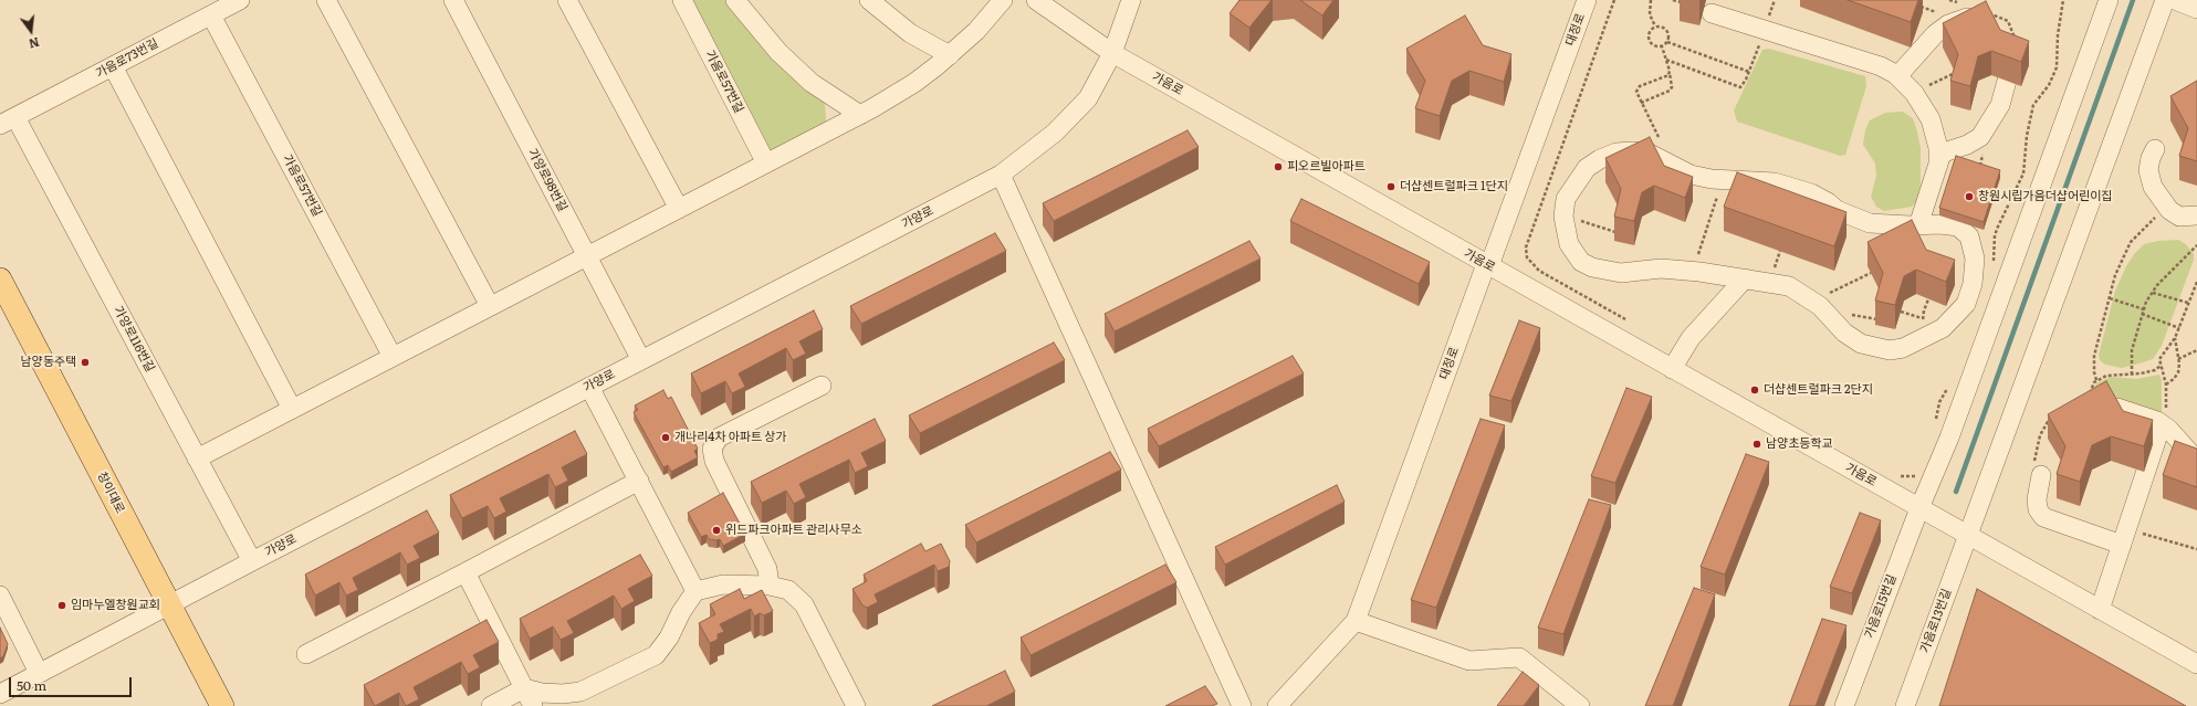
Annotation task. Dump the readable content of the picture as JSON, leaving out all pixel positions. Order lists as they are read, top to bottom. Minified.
{"streets":{"main road":["창이대로"],"street":["대정로","가음로73번길","가음로57번길","가음로","가양로98번길","가양로","가양로116번길","가음로15번길","가음로13번길"]},"crossings":[["대정로","가음로"],["가음로73번길","가음로57번길"],["가음로73번길","가양로116번길"],["가음로","가양로"],["가음로","가음로15번길"],["가음로","가음로13번길"],["가양로98번길","가양로"],["가양로","가양로116번길"],["가양로","창이대로"]],"places":["피오르빌아파트","더샵센트럴파크 1단지","창원시립가음더샵어린이집","남양동주택","더샵센트럴파크 2단지","개나리4차 아파트 상가","남양초등학교","위드파크아파트 관리사무소","임마누엘창원교회"],"scale_bar":"50 m","north":"bottom"}
